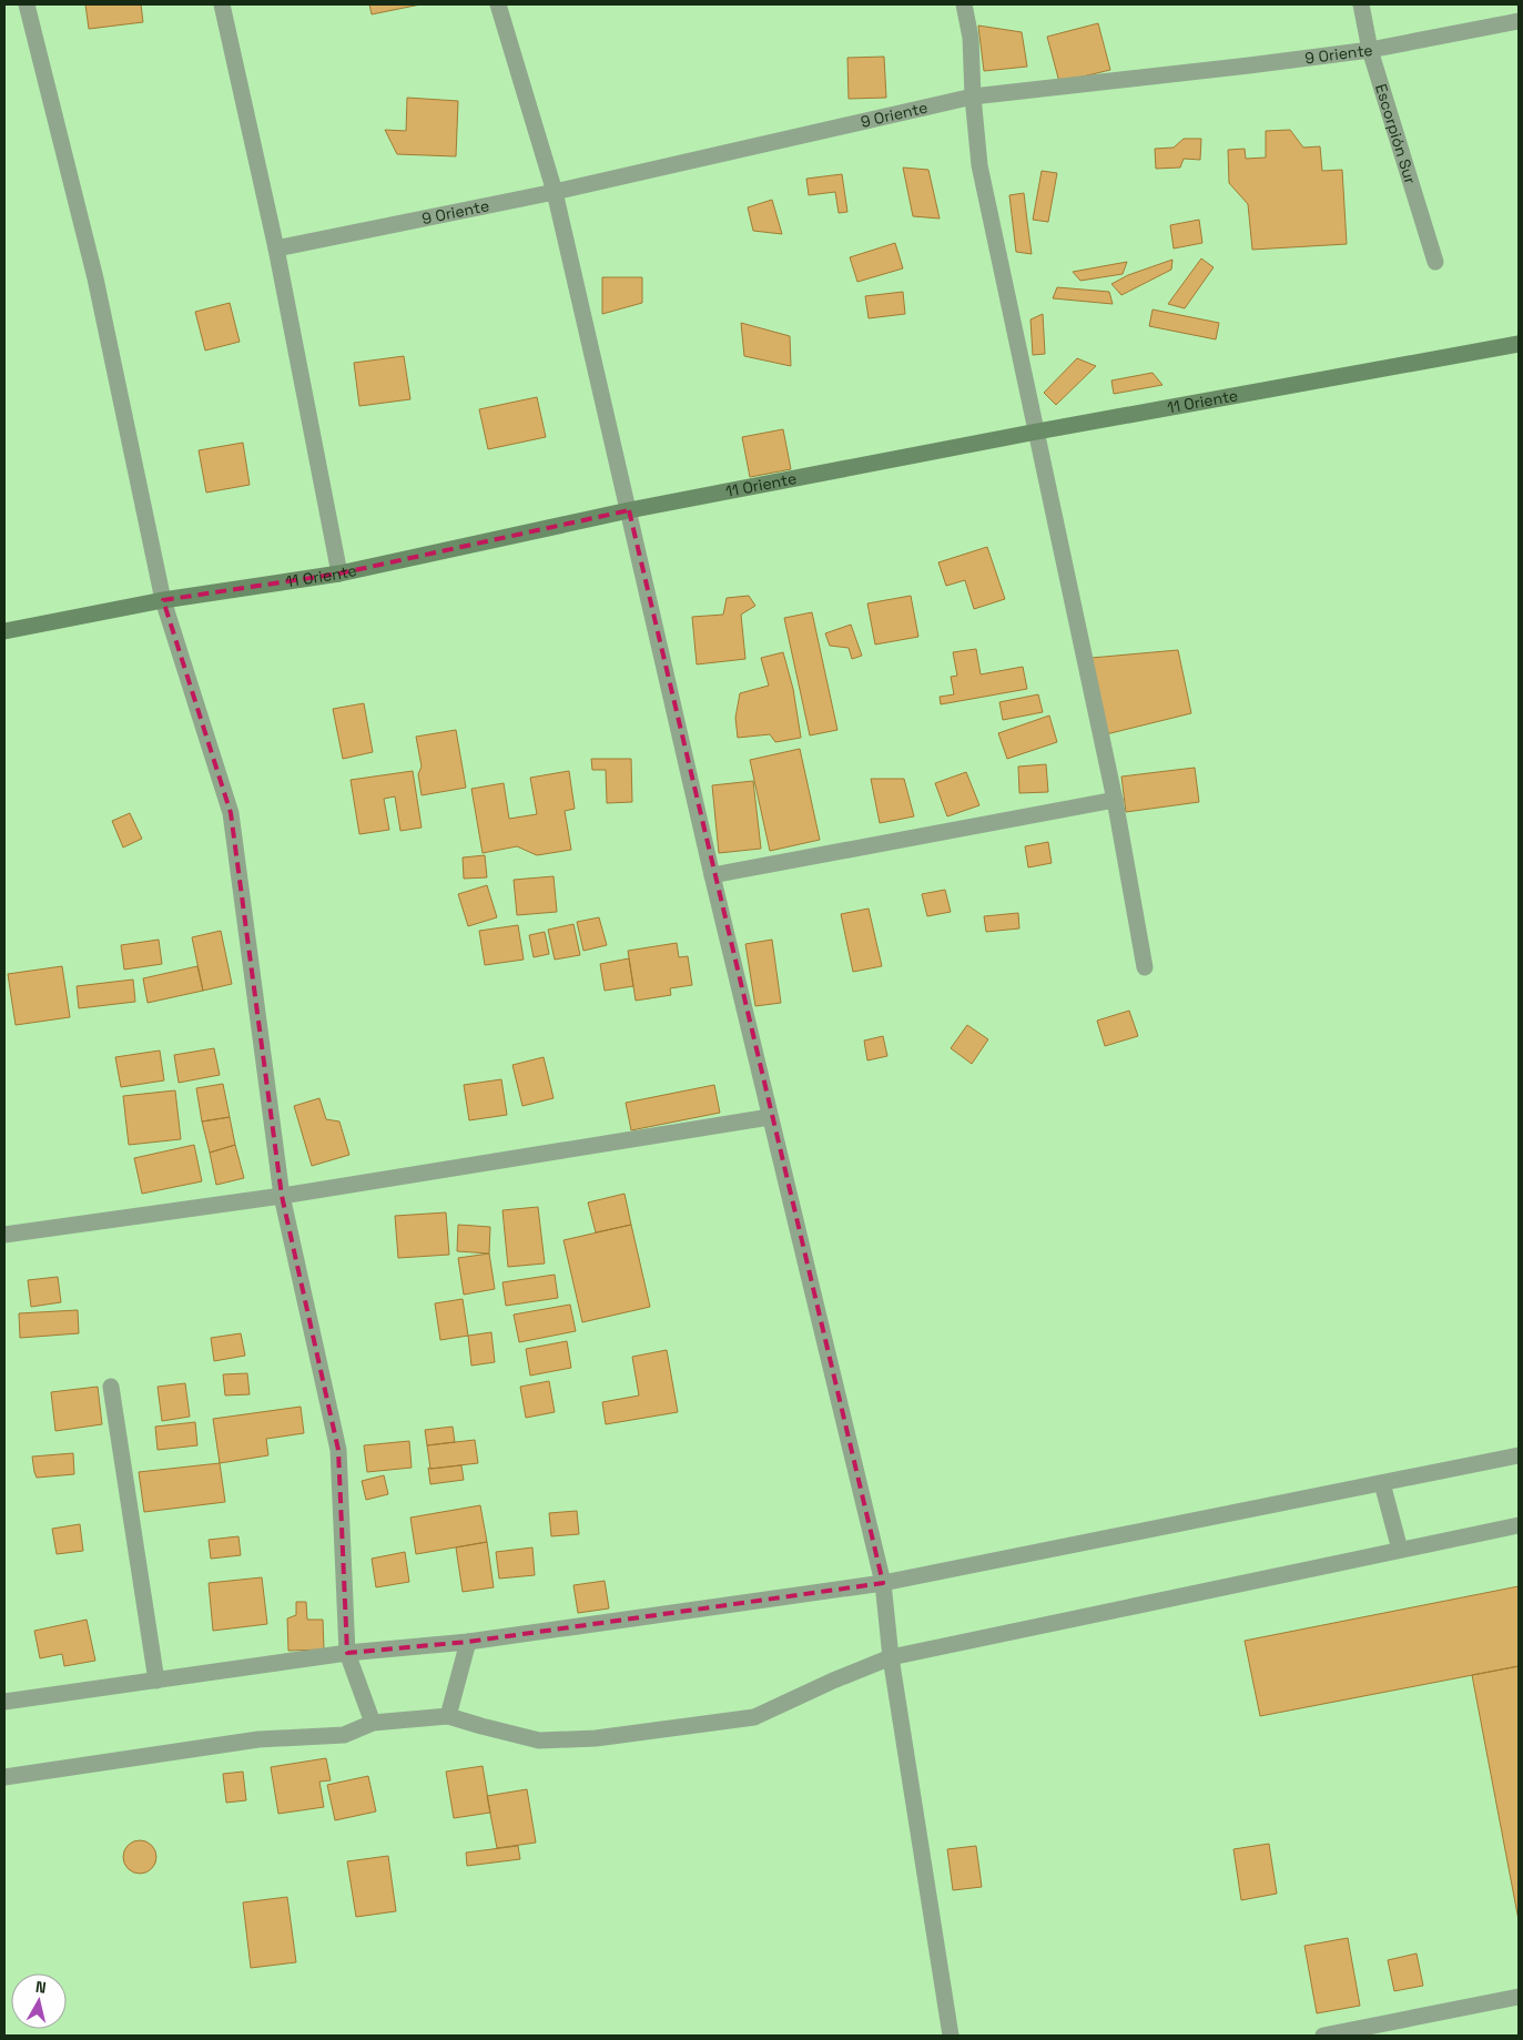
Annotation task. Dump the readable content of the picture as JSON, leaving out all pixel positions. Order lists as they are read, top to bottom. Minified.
{"streets":{"street":["9 Oriente","Escorpión Sur","11 Oriente"]},"crossings":[["9 Oriente","Escorpión Sur"]],"north":"top"}
